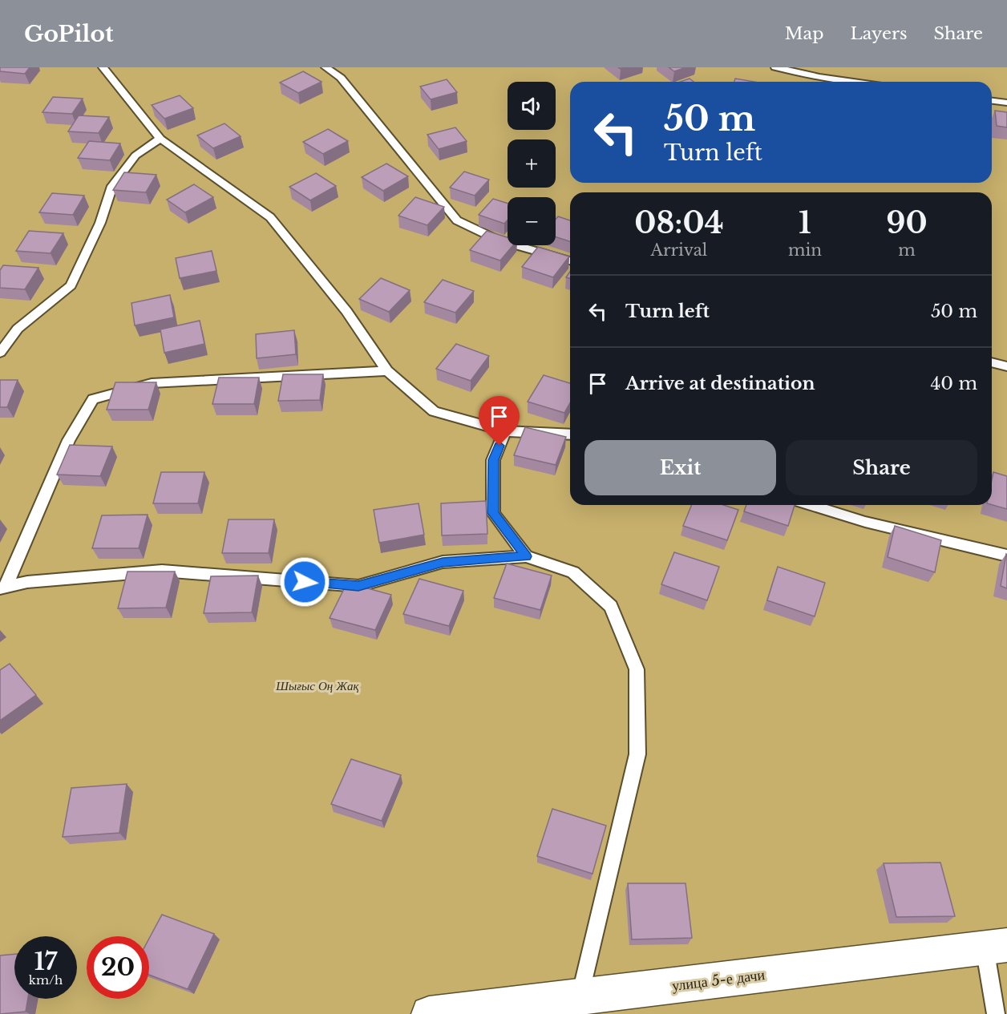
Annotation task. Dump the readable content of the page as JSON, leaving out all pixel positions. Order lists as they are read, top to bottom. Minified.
{"streets":{"street":["улица 5-е дачи"]},"parks":["Шығыс Оң Жақ"],"page":{"header":"GoPilot","nav":["Map","Layers","Share"],"map_buttons":["+","−"],"turn":["50 m","Turn left"],"eta":["08:04","Arrival","1","min","90","m"],"list":[{"name":"Turn left","value":"50 m"},{"name":"Arrive at destination","value":"40 m"}],"buttons":["Exit","Share"],"speed":"17 km/h","limit":"20"}}
